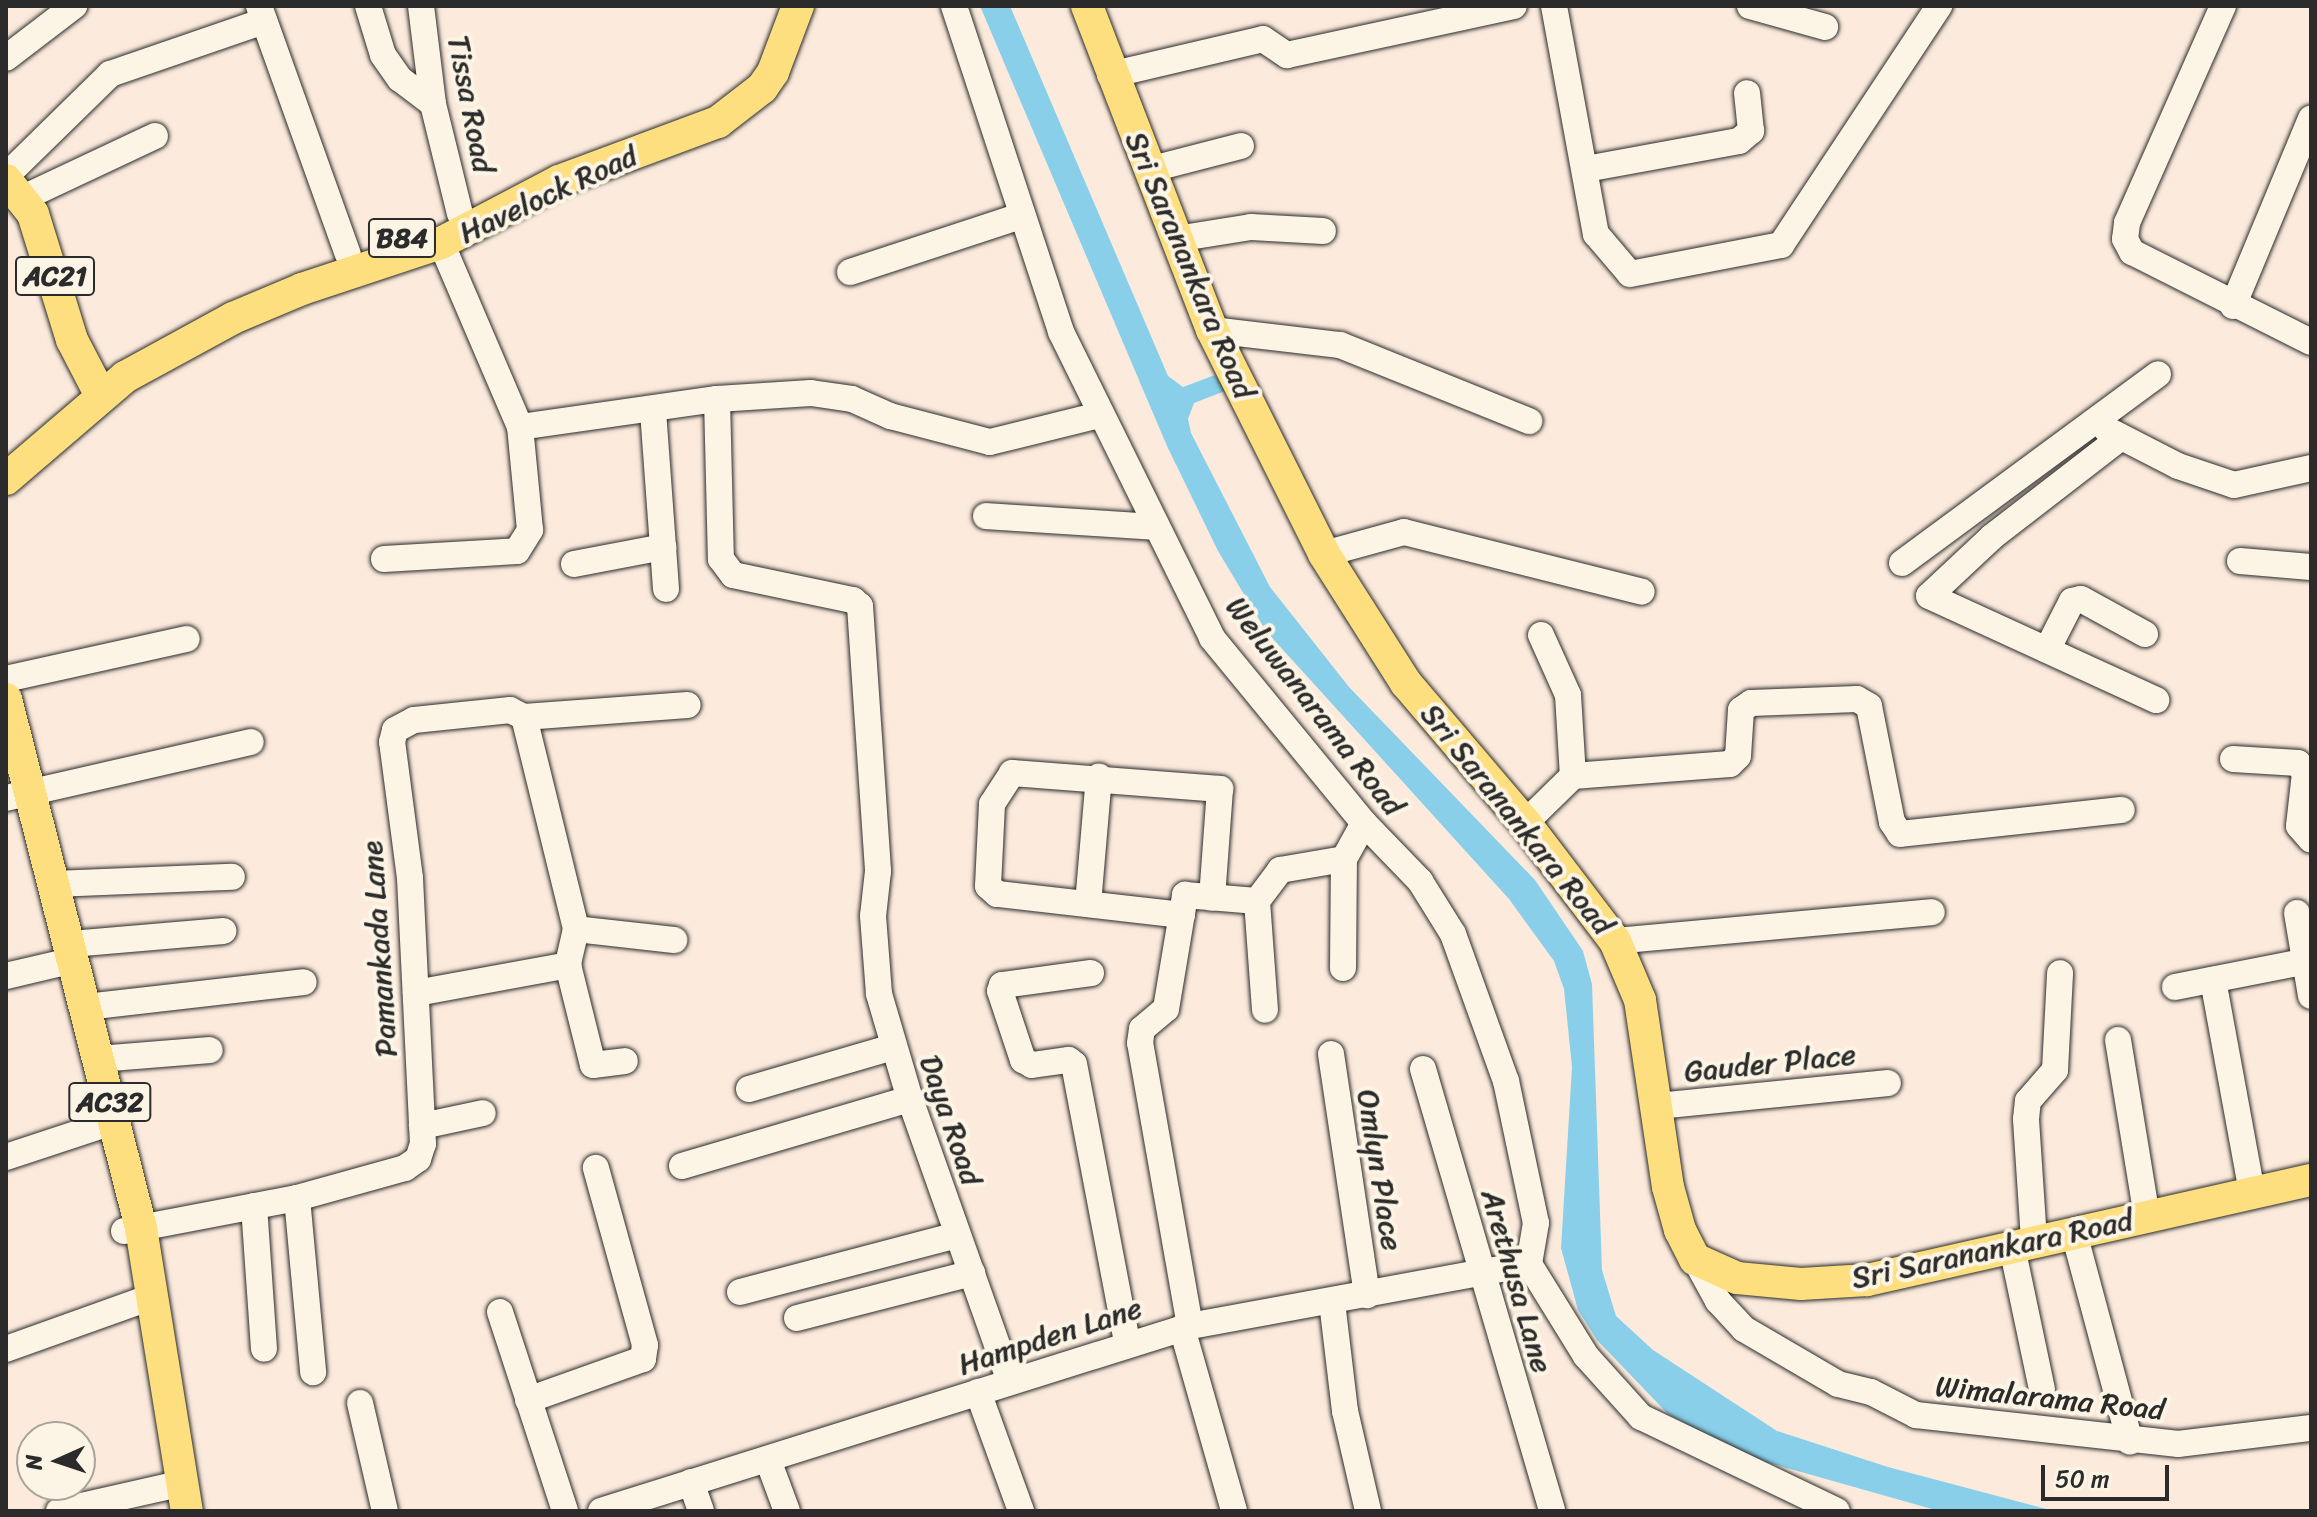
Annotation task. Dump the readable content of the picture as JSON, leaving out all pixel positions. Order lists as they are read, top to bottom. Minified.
{"streets":{"main road":["Havelock Road","B84","Sri Saranankara Road","AC21","AC32"],"street":["Tissa Road","Weluwanarama Road","Pamankada Lane","Gauder Place","Daya Road","Omlyn Place","Arethusa Lane","Hampden Lane","Wimalarama Road"]},"crossings":[["Tissa Road","Havelock Road"],["Havelock Road","AC21"],["Sri Saranankara Road","Gauder Place"],["Sri Saranankara Road","Wimalarama Road"],["Weluwanarama Road","Hampden Lane"],["Pamankada Lane","AC32"],["Daya Road","Hampden Lane"],["Omlyn Place","Hampden Lane"],["Arethusa Lane","Hampden Lane"]],"scale_bar":"50 m","north":"left"}
